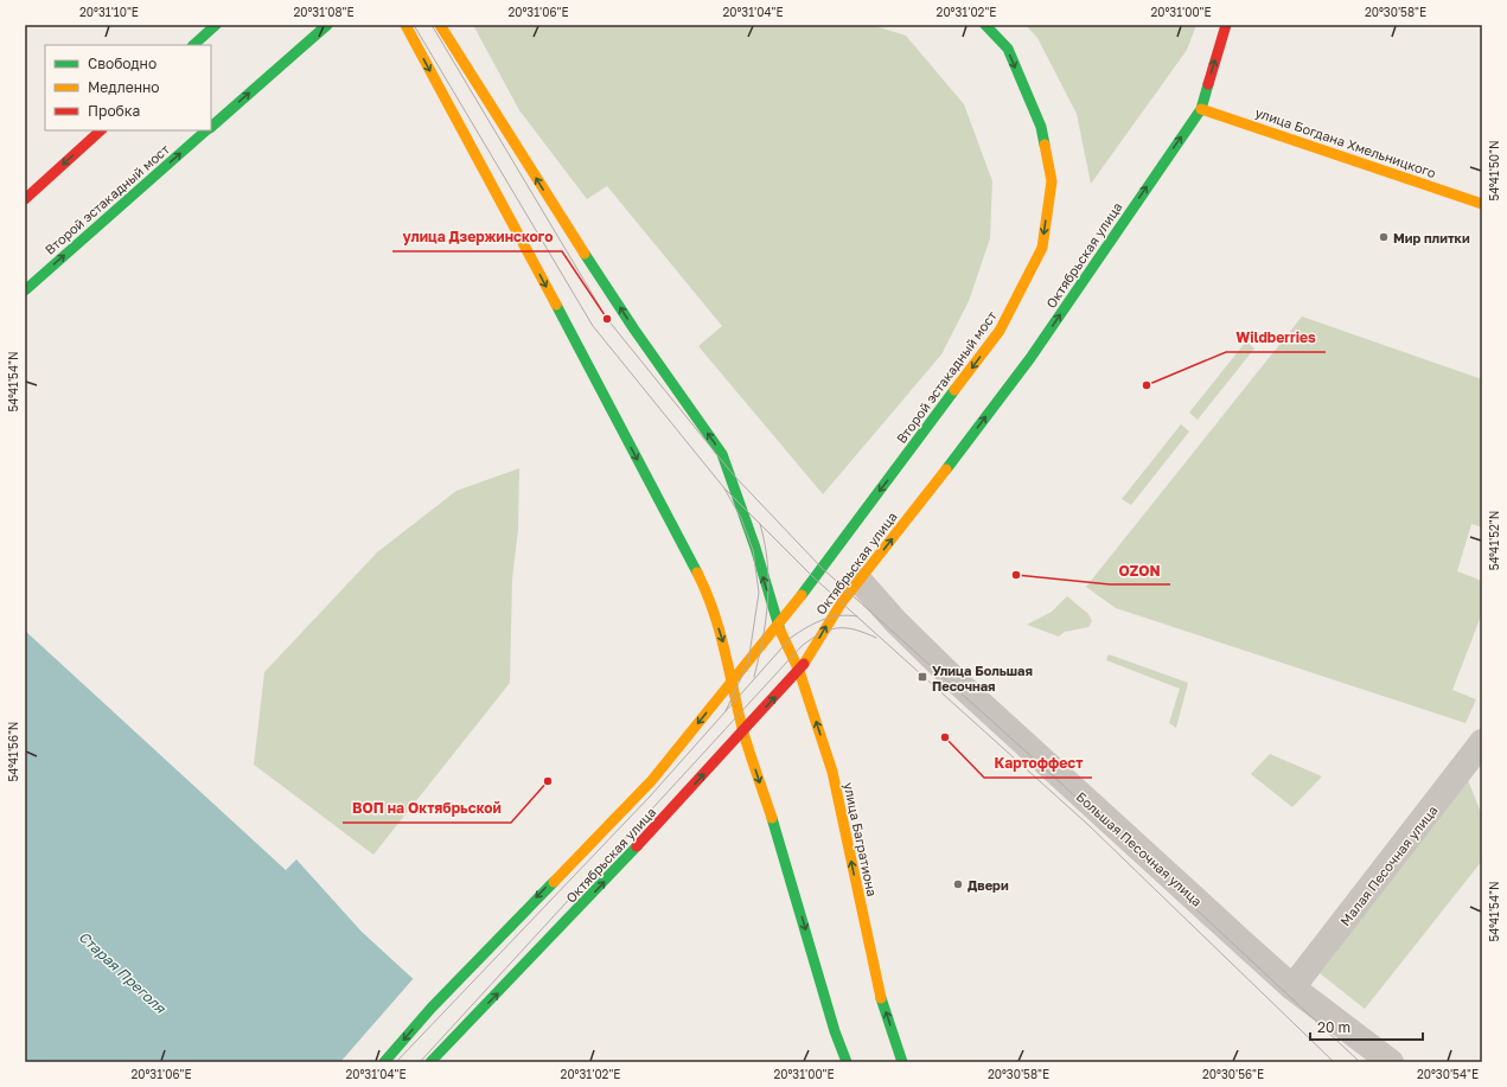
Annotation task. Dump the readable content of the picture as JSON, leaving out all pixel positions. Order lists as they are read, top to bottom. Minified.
{"streets":{"main road":["улица Богдана Хмельницкого","Второй эстакадный мост","Октябрьская улица","улица Багратиона"],"street":["Большая Песочная улица","Малая Песочная улица"]},"crossings":[["улица Богдана Хмельницкого","Октябрьская улица"],["Второй эстакадный мост","Октябрьская улица"],["Октябрьская улица","улица Багратиона"],["Октябрьская улица","Большая Песочная улица"],["Большая Песочная улица","Малая Песочная улица"]],"water":["Старая Преголя"],"places":{"other":["Мир плитки","улица Дзержинского","Wildberries","OZON","Картоффест","ВОП на Октябрьской","Двери"],"transit":["Улица Большая Песочная"]},"legend":["Свободно","Медленно","Пробка"],"scale_bar":"20 m","coordinates":["20°31'10\"E","20°31'08\"E","20°31'06\"E","20°31'04\"E","20°31'02\"E","20°31'00\"E","20°30'58\"E","54°41'50\"N","54°41'54\"N","54°41'52\"N","54°41'56\"N","20°30'56\"E","20°30'54\"E"]}
